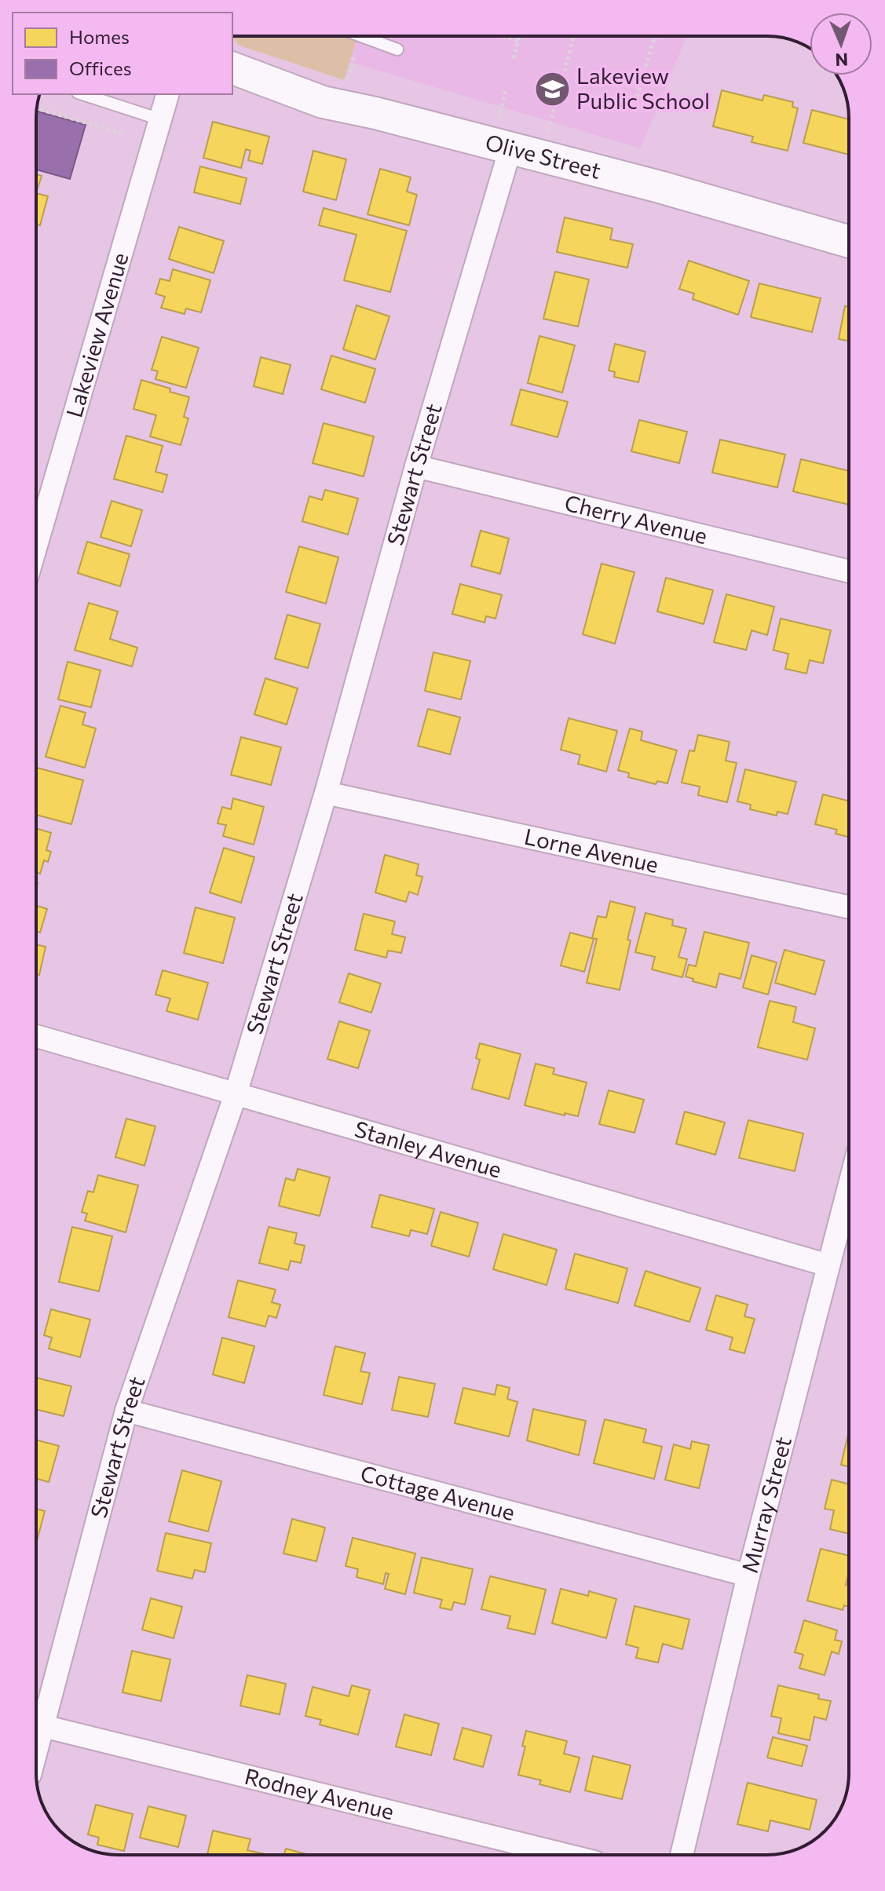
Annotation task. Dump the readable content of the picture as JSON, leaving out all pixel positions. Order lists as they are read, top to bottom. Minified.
{"streets":{"street":["Olive Street","Lakeview Avenue","Stewart Street","Cherry Avenue","Lorne Avenue","Stanley Avenue","Cottage Avenue","Murray Street","Rodney Avenue"]},"crossings":[["Olive Street","Stewart Street"],["Stewart Street","Cherry Avenue"],["Stewart Street","Lorne Avenue"],["Stewart Street","Stanley Avenue"],["Stewart Street","Cottage Avenue"],["Stewart Street","Rodney Avenue"],["Stanley Avenue","Murray Street"],["Cottage Avenue","Murray Street"]],"places":{"school or university":["Lakeview Public School"]},"legend":["Homes","Offices"],"north":"bottom"}
